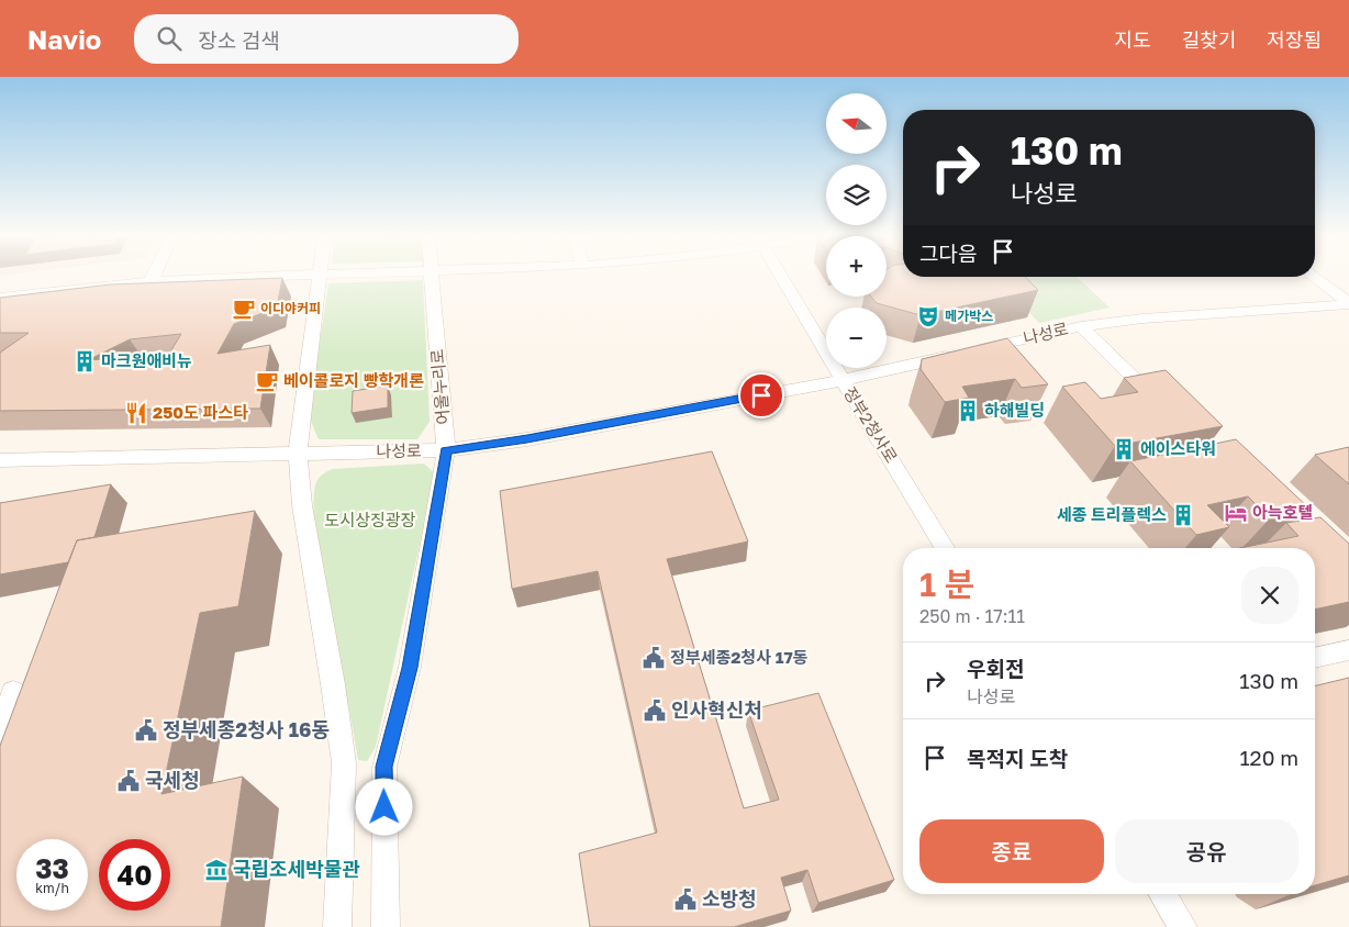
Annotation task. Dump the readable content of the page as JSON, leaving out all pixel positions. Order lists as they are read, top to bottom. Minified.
{"streets":{"street":["나성로","어울누리로","정부2청사로"]},"crossings":[["나성로","어울누리로"],["나성로","정부2청사로"]],"parks":["도시상징광장"],"places":{"cafe":["이디야커피","베이콜로지 빵학개론"],"theatre":["메가박스"],"building":["마크원애비뉴","하해빌딩","에이스타워","세종 트리플렉스"],"restaurant":["250도 파스타"],"hotel":["아늑호텔"],"public building":["정부세종2청사 17동","인사혁신처","정부세종2청사 16동","국세청","소방청"],"museum":["국립조세박물관"]},"north":"left","page":{"header":"Navio","search":"장소 검색","nav":["지도","길찾기","저장됨"],"map_buttons":["+","−"],"turn":["130 m","나성로"],"then":"그다음","heading":["1 분","250 m · 17:11"],"list":[{"name":"우회전","note":"나성로","value":"130 m"},{"name":"목적지 도착","value":"120 m"}],"buttons":["종료","공유"],"speed":"33 km/h","limit":"40"}}
